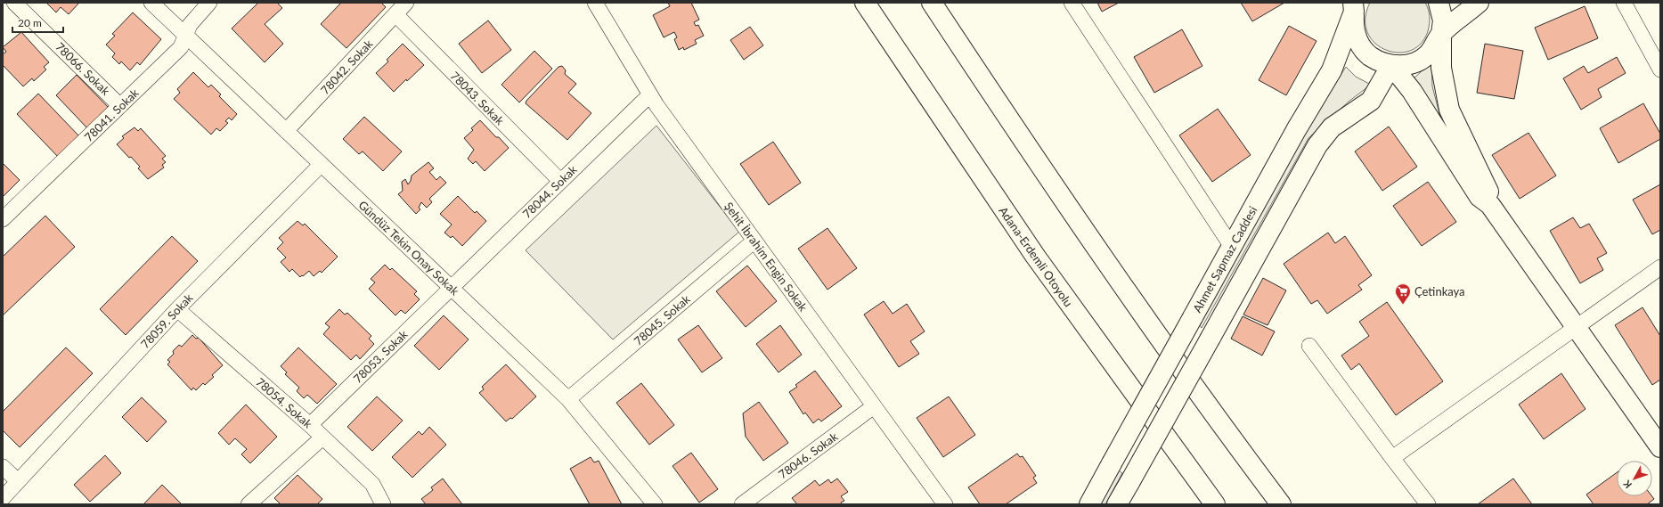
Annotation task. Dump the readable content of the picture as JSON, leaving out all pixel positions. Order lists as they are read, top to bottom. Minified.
{"streets":{"main road":["Adana-Erdemli Otoyolu","Ahmet Sapmaz Caddesi"],"street":["78042. Sokak","78066. Sokak","78043. Sokak","78041. Sokak","78044. Sokak","Gündüz Tekin Onay Sokak","Şehit İbrahim Engin Sokak","78045. Sokak","78059. Sokak","78053. Sokak","78054. Sokak","78046. Sokak"]},"crossings":[["78042. Sokak","78043. Sokak"],["78042. Sokak","Gündüz Tekin Onay Sokak"],["78066. Sokak","78041. Sokak"],["78043. Sokak","78044. Sokak"],["78041. Sokak","Gündüz Tekin Onay Sokak"],["78044. Sokak","Gündüz Tekin Onay Sokak"],["78044. Sokak","Şehit İbrahim Engin Sokak"],["78044. Sokak","78053. Sokak"],["Gündüz Tekin Onay Sokak","78045. Sokak"],["Gündüz Tekin Onay Sokak","78059. Sokak"],["Gündüz Tekin Onay Sokak","78053. Sokak"],["Şehit İbrahim Engin Sokak","78045. Sokak"],["Şehit İbrahim Engin Sokak","78046. Sokak"],["78059. Sokak","78054. Sokak"],["78053. Sokak","78054. Sokak"]],"places":{"supermarket":["Çetinkaya"]},"scale_bar":"20 m","north":"bottom left"}
